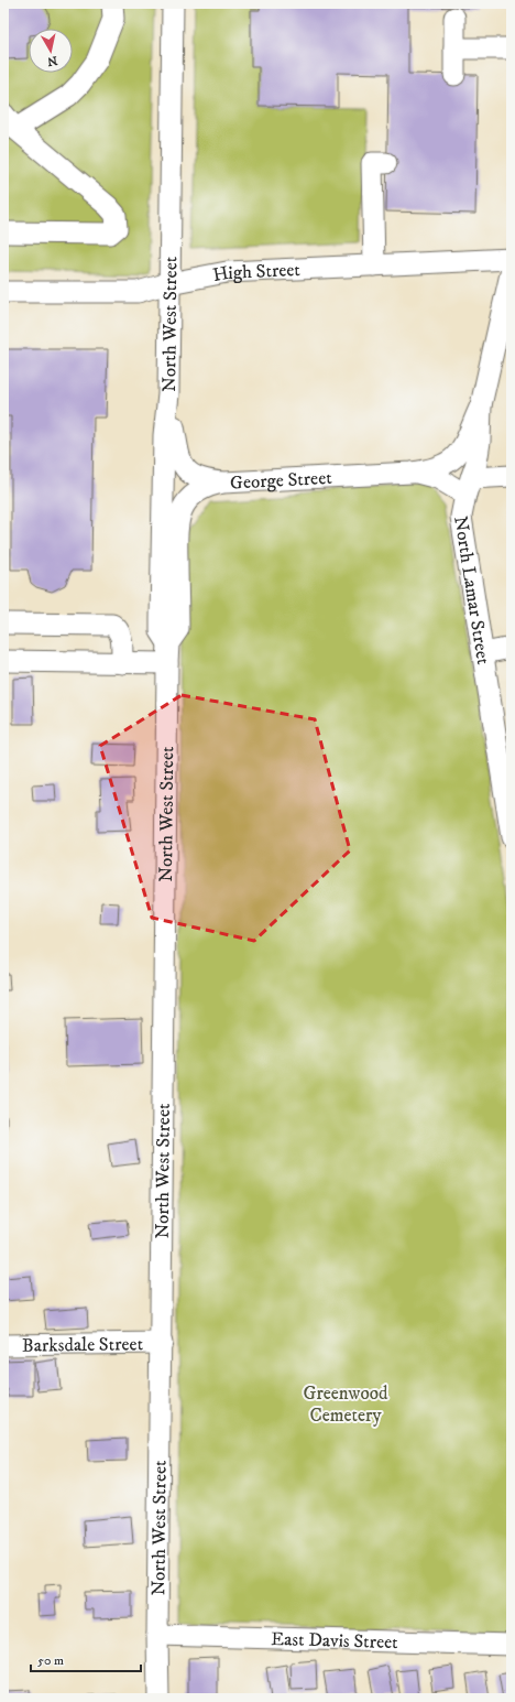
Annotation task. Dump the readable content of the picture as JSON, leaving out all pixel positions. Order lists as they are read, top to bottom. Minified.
{"streets":{"street":["High Street","North West Street","George Street","North Lamar Street","Barksdale Street","East Davis Street"]},"crossings":[["High Street","North West Street"],["North West Street","George Street"],["North West Street","Barksdale Street"],["North West Street","East Davis Street"]],"parks":["Greenwood Cemetery"],"scale_bar":"50 m","north":"bottom"}
